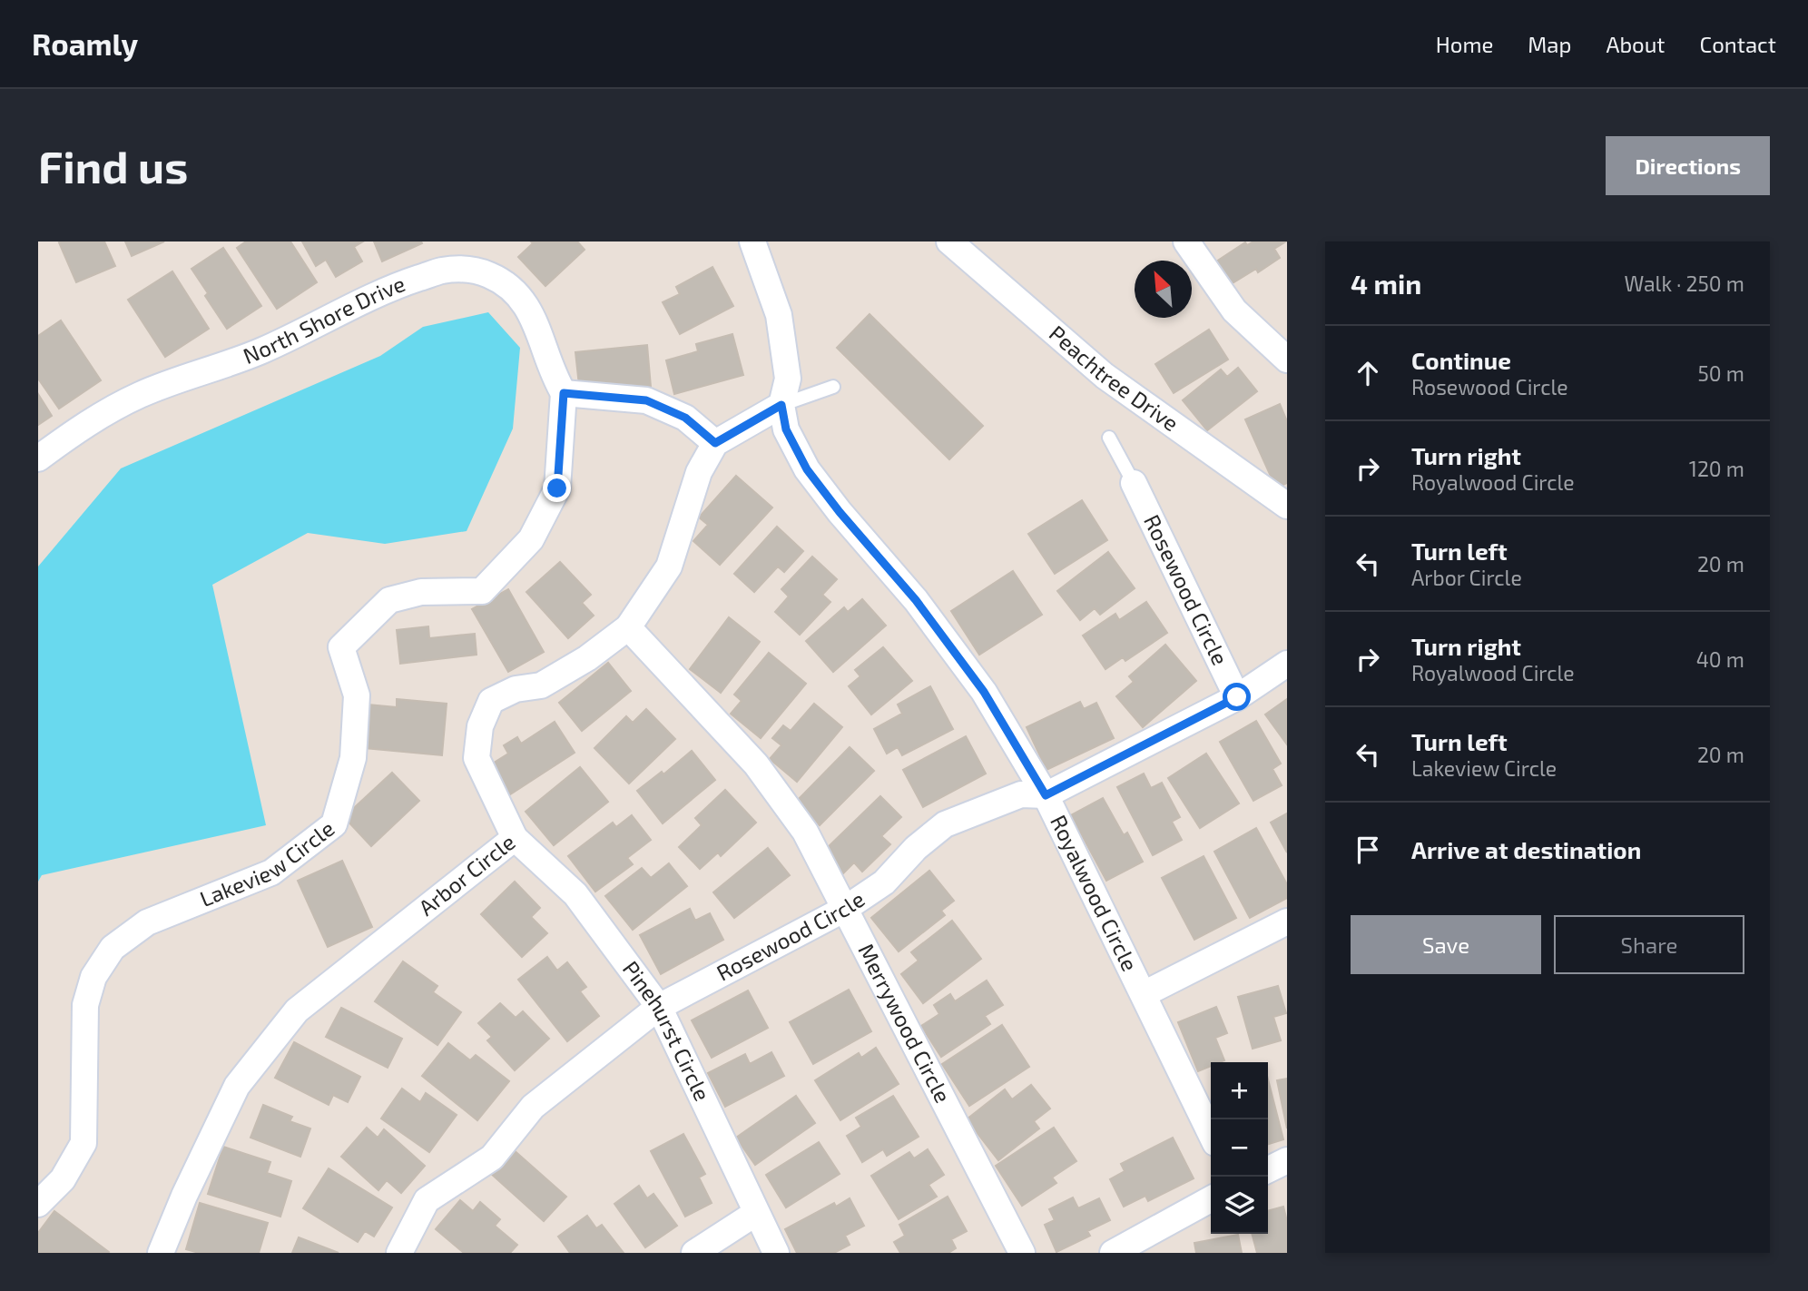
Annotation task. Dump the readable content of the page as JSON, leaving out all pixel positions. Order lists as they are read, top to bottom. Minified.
{"streets":{"street":["North Shore Drive","Peachtree Drive","Rosewood Circle","Lakeview Circle","Arbor Circle","Royalwood Circle","Merrywood Circle","Pinehurst Circle"]},"crossings":[["North Shore Drive","Lakeview Circle"],["Rosewood Circle","Royalwood Circle"],["Rosewood Circle","Merrywood Circle"],["Rosewood Circle","Pinehurst Circle"],["Arbor Circle","Merrywood Circle"],["Arbor Circle","Pinehurst Circle"]],"north":"top left","page":{"header":"Roamly","nav":["Home","Map","About","Contact"],"buttons":["Directions",["Save","Share"]],"title":"Find us","heading":["4 min","Walk · 250 m"],"list":[["Continue","Rosewood Circle","50 m"],["Turn right","Royalwood Circle","120 m"],["Turn left","Arbor Circle","20 m"],["Turn right","Royalwood Circle","40 m"],["Turn left","Lakeview Circle","20 m"],"Arrive at destination"],"map_buttons":["+","−"]}}
